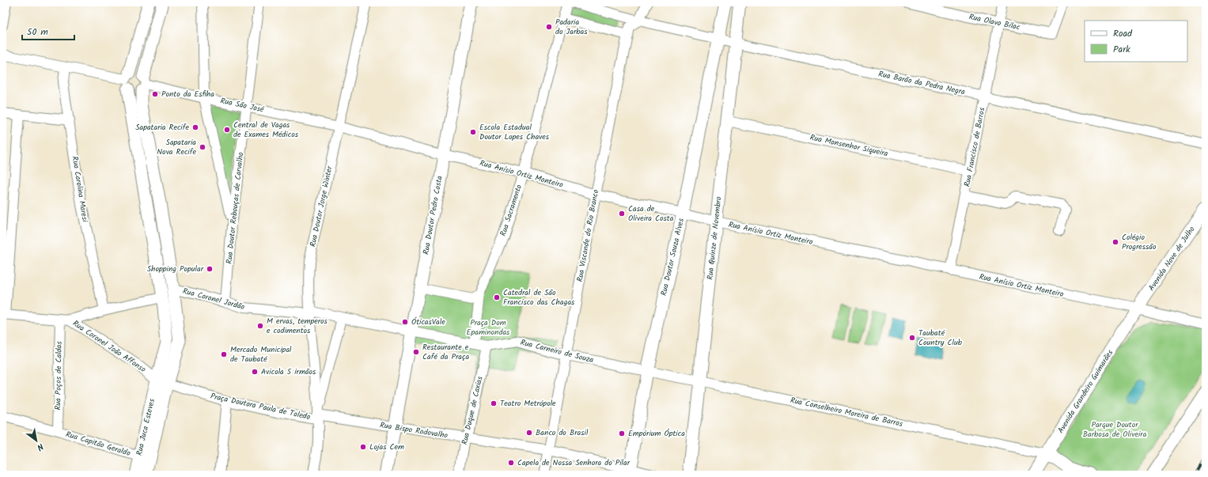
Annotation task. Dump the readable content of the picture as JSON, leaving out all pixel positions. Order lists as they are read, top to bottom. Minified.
{"streets":{"main road":["Rua Doutor Pedro Costa","Rua Quinze de Novembro","Rua Doutor Souza Alves","Avenida Nove de Julho","Avenida Grandeiro Guimarães","Rua Juca Esteves"],"street":["Rua Olavo Bilac","Rua Barão da Pedra Negra","Rua São José","Rua Monsenhor Siqueira","Rua Francisco de Barros","Rua Anísio Ortiz Monteiro","Rua Carolina Maresi","Rua Doutor Jorge Winter","Rua Doutor Rebouças de Carvalho","Rua Sacramento","Rua Visconde do Rio Branco","Rua Coronel Jordão","Rua Coronel João Affonso","Rua Carneiro de Souza","Rua Poços de Caldas","Praça Doutora Paula de Toledo","Rua Duque de Caxias","Rua Conselheiro Moreira de Barros","Rua Bispo Rodovalho","Rua Capitão Geraldo"]},"crossings":[["Rua Olavo Bilac","Rua Francisco de Barros"],["Rua Barão da Pedra Negra","Rua Francisco de Barros"],["Rua Barão da Pedra Negra","Rua Visconde do Rio Branco"],["Rua Barão da Pedra Negra","Rua Quinze de Novembro"],["Rua Barão da Pedra Negra","Rua Doutor Souza Alves"],["Rua São José","Rua Anísio Ortiz Monteiro"],["Rua São José","Rua Doutor Jorge Winter"],["Rua São José","Rua Doutor Rebouças de Carvalho"],["Rua Monsenhor Siqueira","Rua Francisco de Barros"],["Rua Monsenhor Siqueira","Rua Quinze de Novembro"],["Rua Francisco de Barros","Rua Anísio Ortiz Monteiro"],["Rua Anísio Ortiz Monteiro","Rua Doutor Jorge Winter"],["Rua Anísio Ortiz Monteiro","Rua Sacramento"],["Rua Anísio Ortiz Monteiro","Rua Doutor Pedro Costa"],["Rua Anísio Ortiz Monteiro","Rua Visconde do Rio Branco"],["Rua Anísio Ortiz Monteiro","Rua Quinze de Novembro"],["Rua Anísio Ortiz Monteiro","Rua Doutor Souza Alves"],["Rua Anísio Ortiz Monteiro","Avenida Nove de Julho"],["Rua Anísio Ortiz Monteiro","Avenida Grandeiro Guimarães"],["Rua Doutor Jorge Winter","Rua Coronel Jordão"],["Rua Doutor Jorge Winter","Praça Doutora Paula de Toledo"],["Rua Doutor Jorge Winter","Rua Bispo Rodovalho"],["Rua Doutor Rebouças de Carvalho","Rua Coronel Jordão"],["Rua Sacramento","Rua Carneiro de Souza"],["Rua Doutor Pedro Costa","Rua Coronel Jordão"],["Rua Doutor Pedro Costa","Rua Carneiro de Souza"],["Rua Doutor Pedro Costa","Rua Bispo Rodovalho"],["Rua Visconde do Rio Branco","Rua Carneiro de Souza"],["Rua Visconde do Rio Branco","Rua Bispo Rodovalho"],["Rua Quinze de Novembro","Rua Conselheiro Moreira de Barros"],["Rua Doutor Souza Alves","Rua Carneiro de Souza"],["Rua Doutor Souza Alves","Rua Conselheiro Moreira de Barros"],["Rua Doutor Souza Alves","Rua Bispo Rodovalho"],["Avenida Nove de Julho","Avenida Grandeiro Guimarães"],["Rua Coronel Jordão","Rua Carneiro de Souza"],["Rua Coronel João Affonso","Rua Poços de Caldas"],["Rua Coronel João Affonso","Praça Doutora Paula de Toledo"],["Rua Coronel João Affonso","Rua Juca Esteves"],["Rua Carneiro de Souza","Rua Duque de Caxias"],["Rua Carneiro de Souza","Rua Conselheiro Moreira de Barros"],["Rua Poços de Caldas","Rua Capitão Geraldo"],["Avenida Grandeiro Guimarães","Rua Conselheiro Moreira de Barros"],["Praça Doutora Paula de Toledo","Rua Juca Esteves"],["Praça Doutora Paula de Toledo","Rua Bispo Rodovalho"],["Rua Duque de Caxias","Rua Bispo Rodovalho"],["Rua Juca Esteves","Rua Capitão Geraldo"]],"parks":["Praça Dom Epaminondas","Parque Doutor Barbosa de Oliveira"],"places":["Padaria do Jarbas","Ponto da Esfiha","Sapataria Recife","Central de Vagas de Exames Médicos","Escola Estadual Doutor Lopes Chaves","Sapataria Nova Recife","Casa de Oliveira Costa","Colégio Progressão","Shopping Popular","Catedral de São Francisco das Chagas","ÓticasVale","M ervas, temperos e codimentos","Taubaté Country Club","Restaurante e Café da Praça","Mercado Municipal de Taubaté","Avicola 5 irmãos","Teatro Metrópole","Banco do Brasil","Empórium Óptica","Lojas Cem","Capela de Nossa Senhora do Pilar"],"legend":["Road","Park"],"scale_bar":"50 m","north":"bottom right"}
